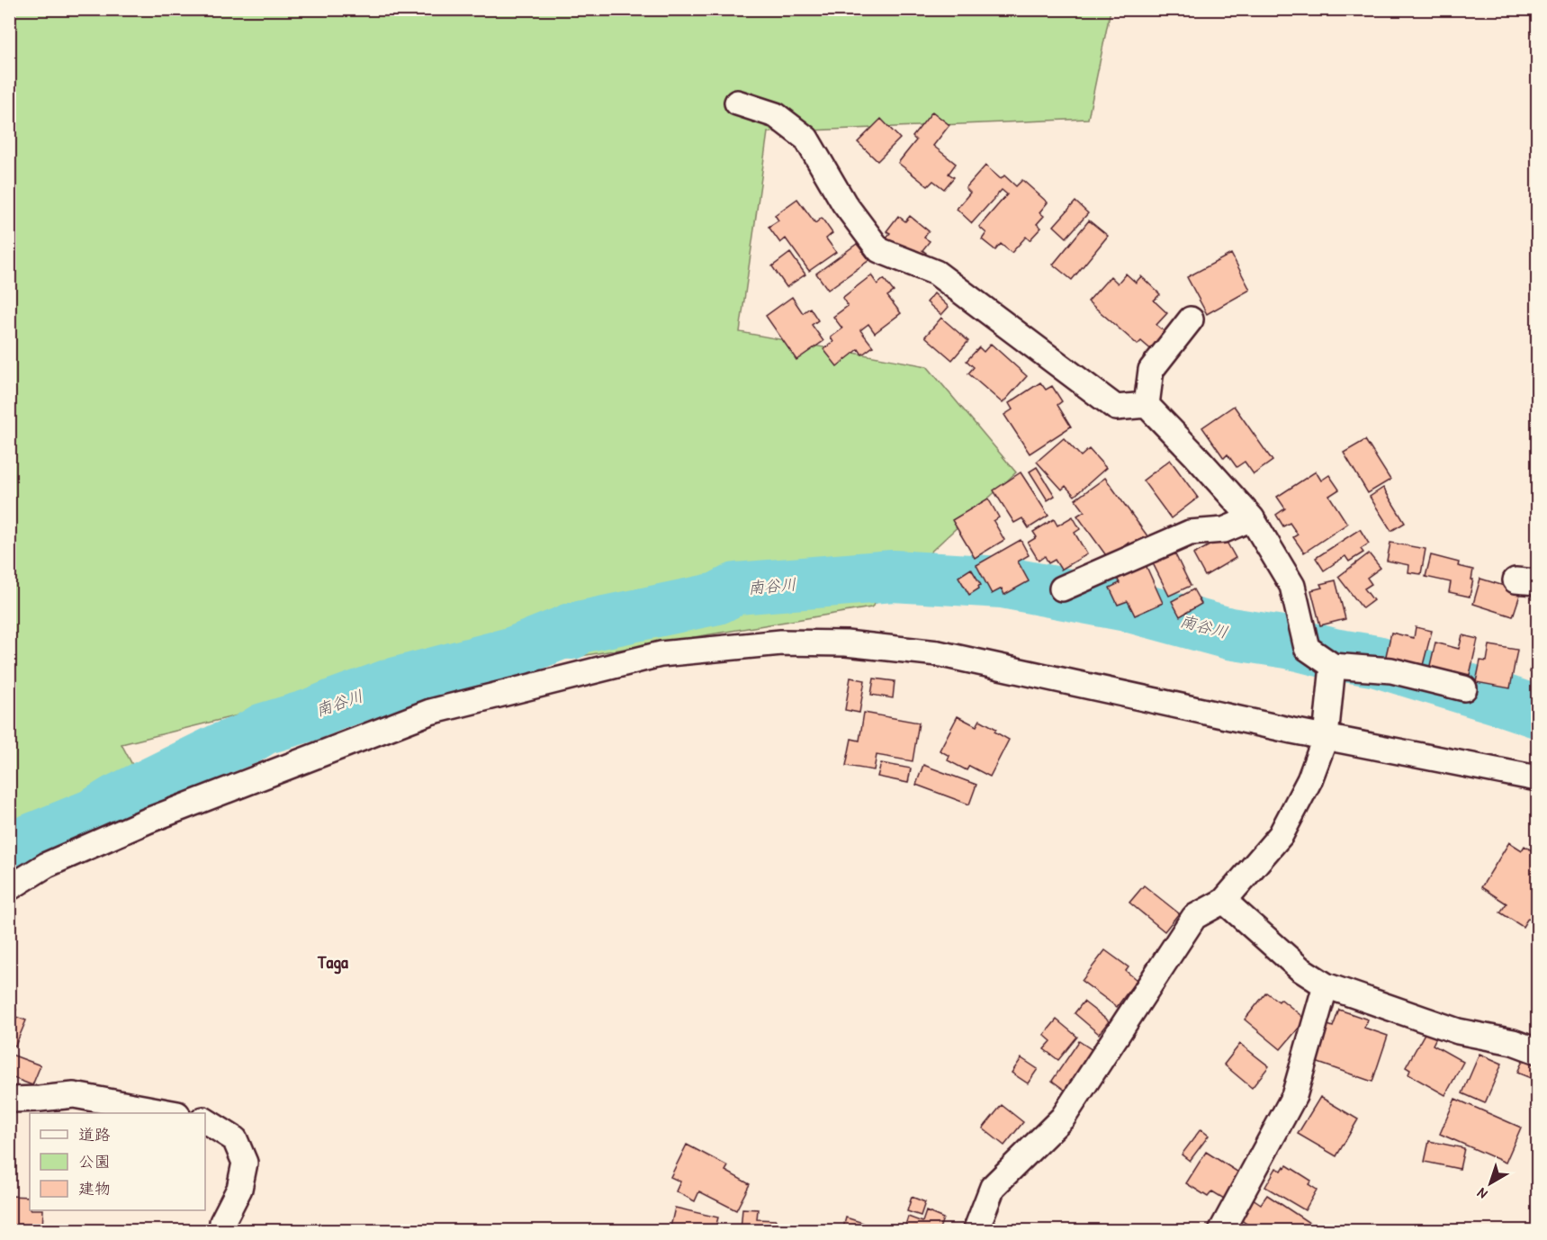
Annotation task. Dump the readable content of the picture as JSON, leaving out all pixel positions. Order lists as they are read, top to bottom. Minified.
{"districts":["Taga"],"water":["南谷川"],"legend":["道路","公園","建物"],"north":"bottom left"}
